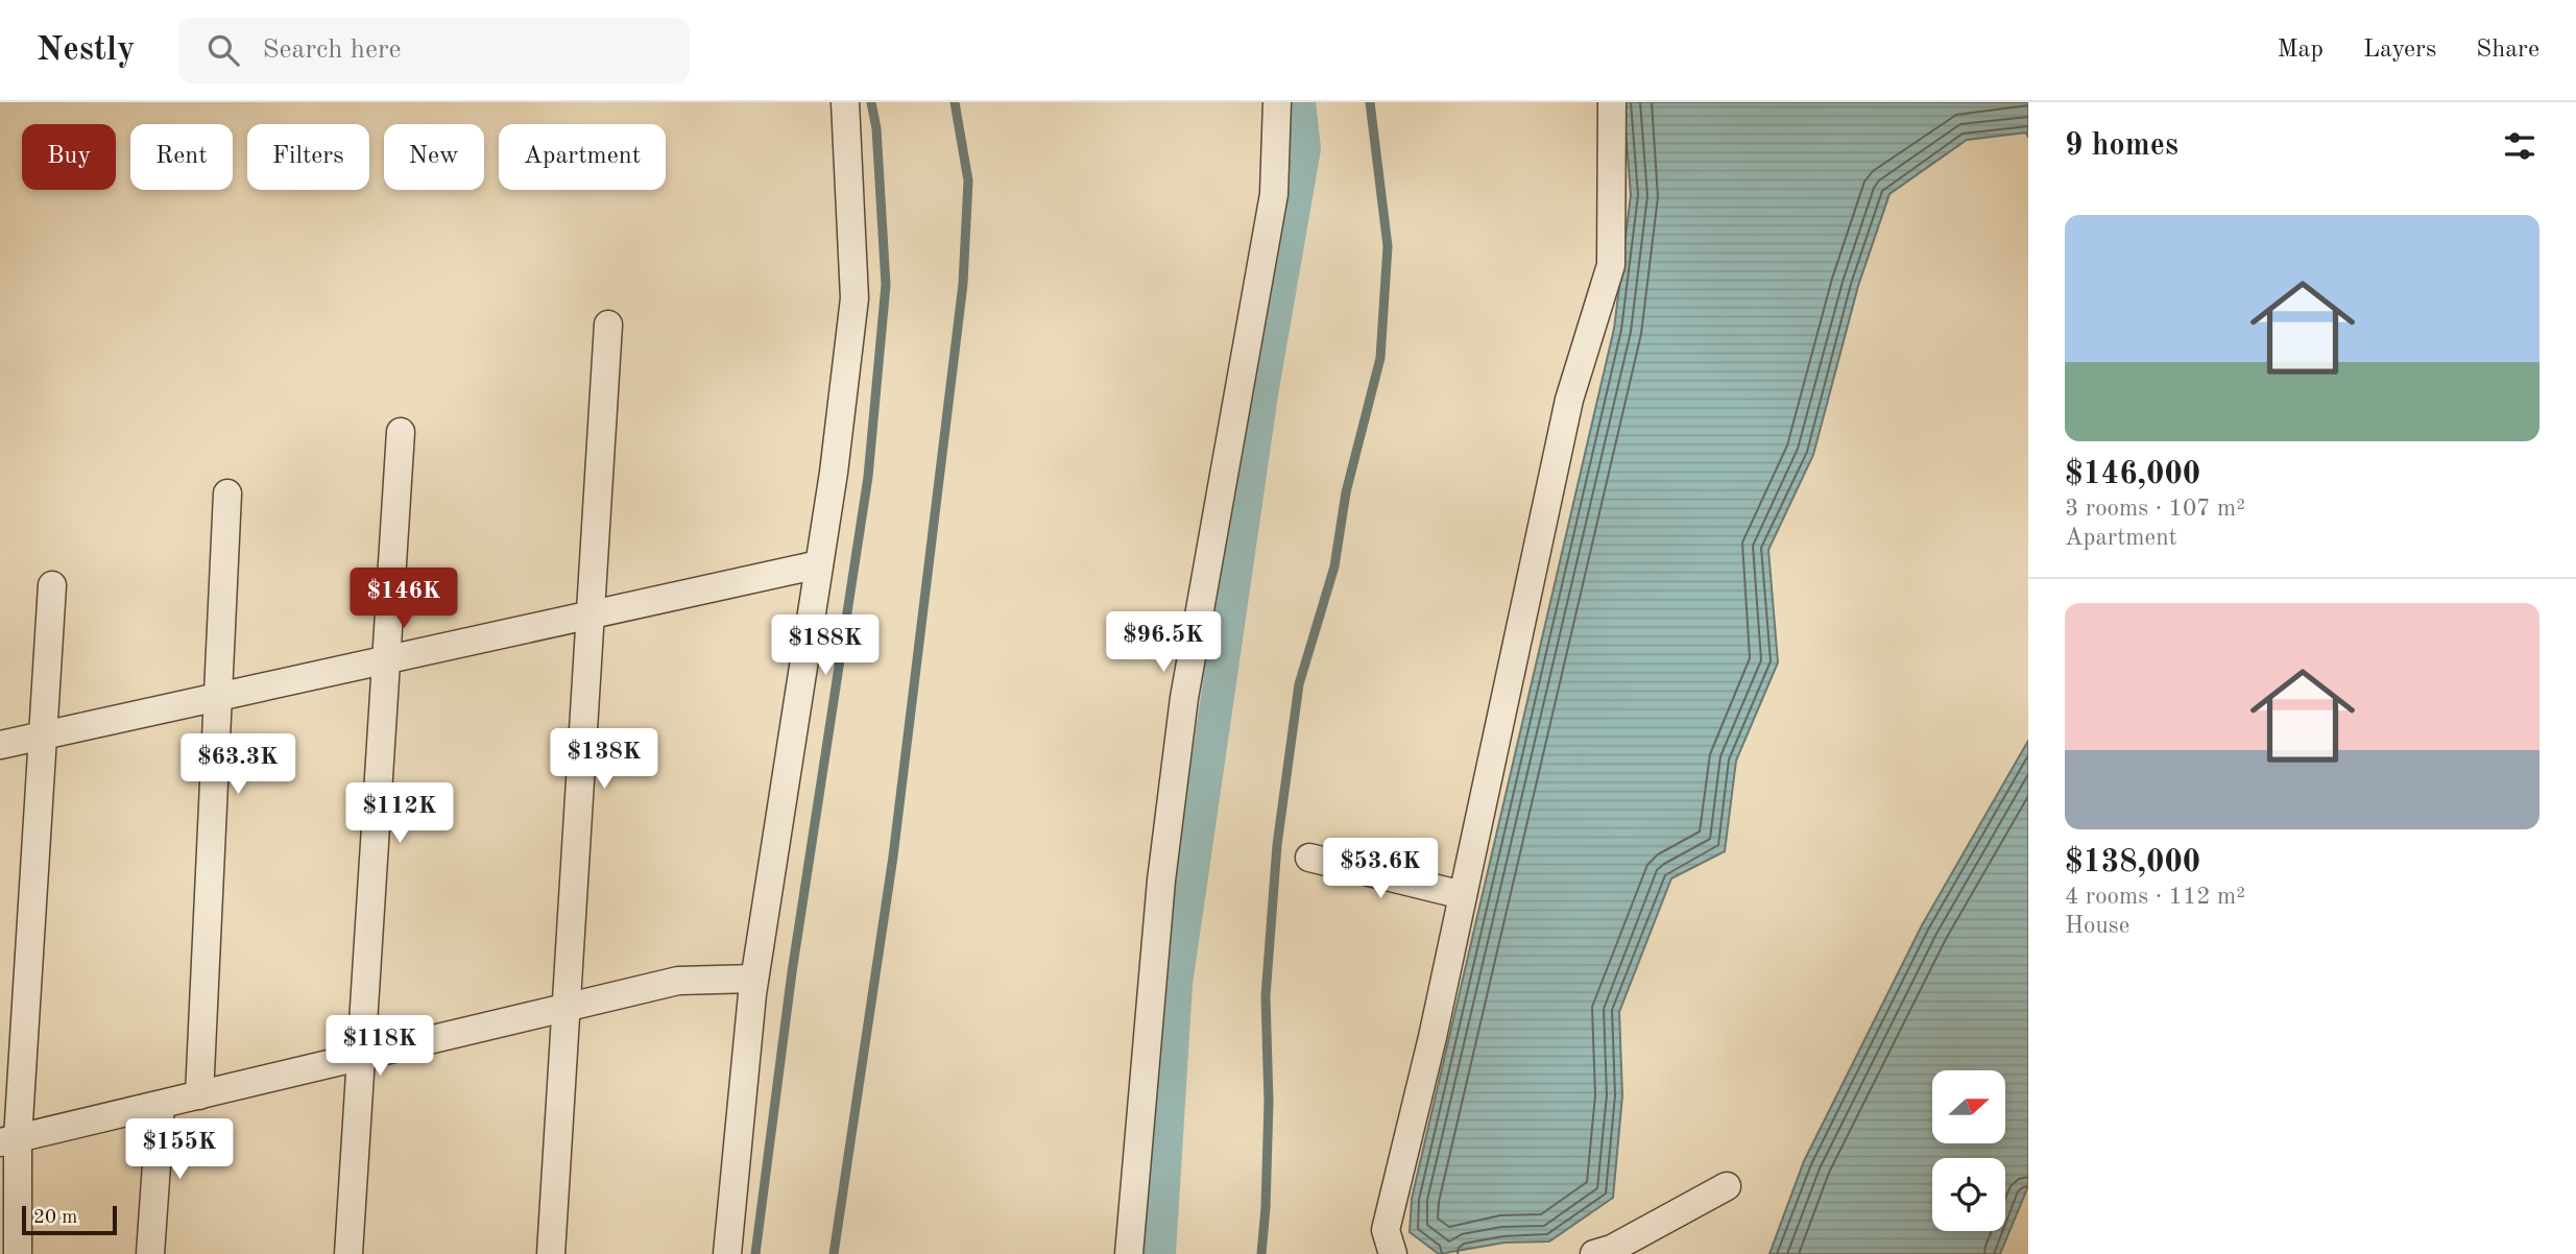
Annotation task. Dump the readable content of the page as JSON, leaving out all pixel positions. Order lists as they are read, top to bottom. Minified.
{"scale_bar":"20 m","north":"right","page":{"header":"Nestly","search":"Search here","nav":["Map","Layers","Share"],"heading":"9 homes","chip":["Buy","Rent","Filters","New","Apartment"],"list":[{"name":"$146,000","note":"3 rooms · 107 m² · Apartment"},{"name":"$138,000","note":"4 rooms · 112 m² · House"}],"price":["$146K","$96.5K","$188K","$138K","$63.3K","$112K","$53.6K","$118K","$155K"],"scale":"20 m"}}
